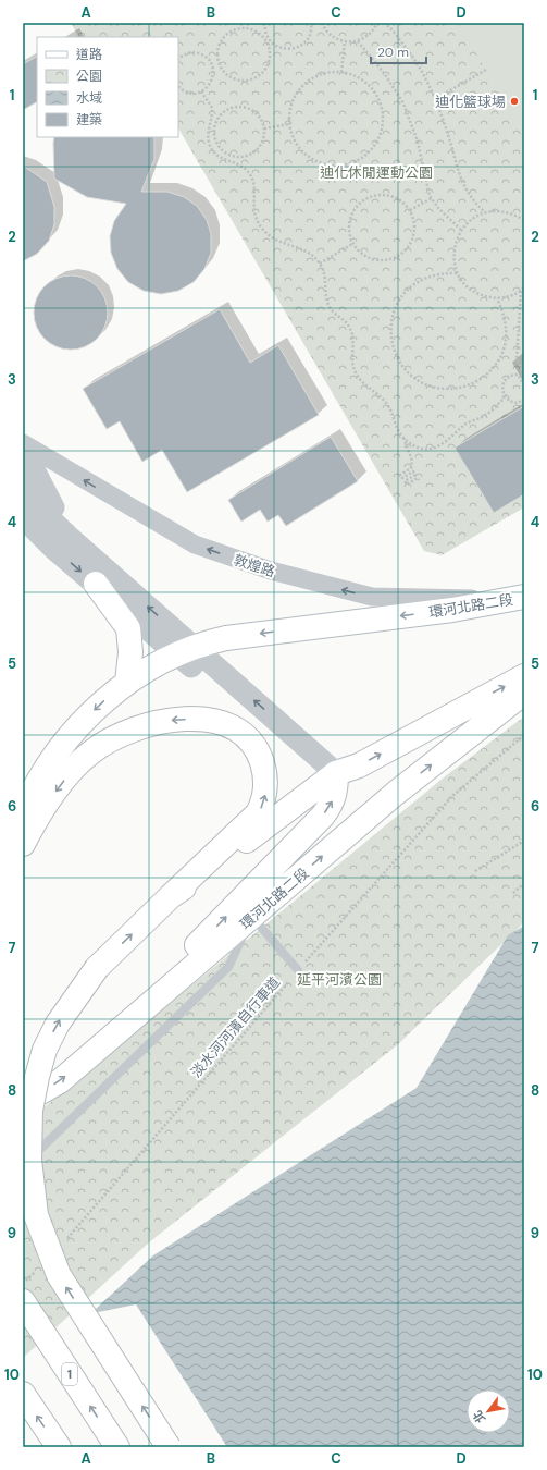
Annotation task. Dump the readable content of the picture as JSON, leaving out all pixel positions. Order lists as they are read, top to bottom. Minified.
{"streets":{"main road":["環河北路二段","1"],"street":["敦煌路"],"path":["淡水河河濱自行車道"]},"crossings":[["敦煌路","環河北路二段"]],"parks":["迪化休閒運動公園","延平河濱公園"],"places":["迪化籃球場"],"legend":["道路","公園","水域","建築"],"scale_bar":"20 m","north":"bottom left","grid":{"columns":["A","B","C","D"],"rows":["1","2","3","4","5","6","7","8","9","10"]}}
